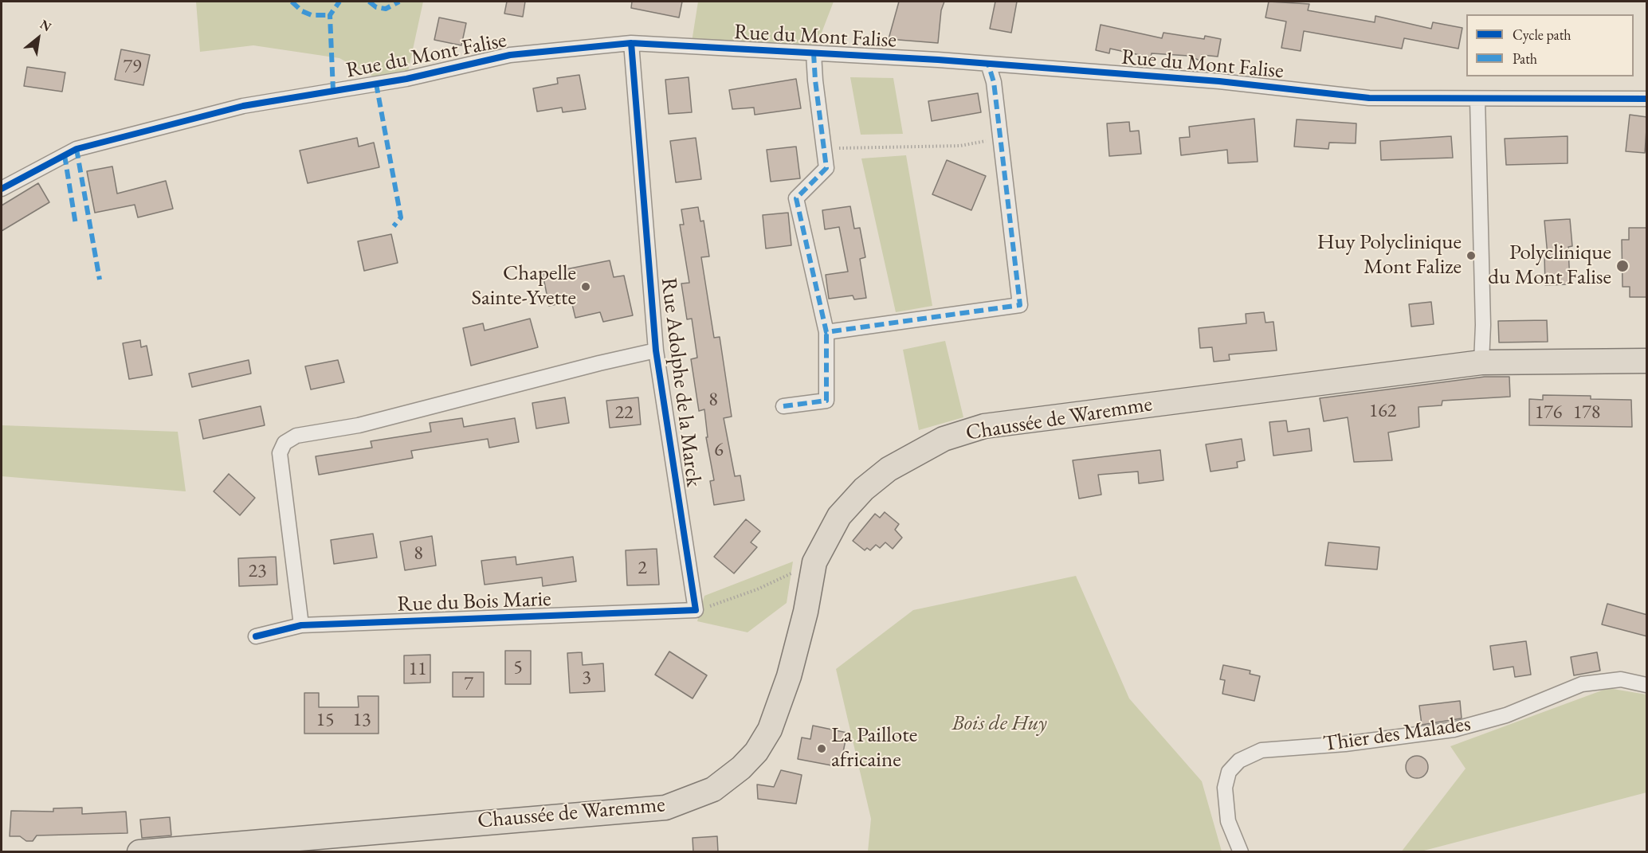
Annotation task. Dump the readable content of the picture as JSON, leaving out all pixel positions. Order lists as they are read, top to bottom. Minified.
{"streets":{"main road":["Chaussée de Waremme"],"street":["Rue du Mont Falise","Rue Adolphe de la Marck","Rue du Bois Marie","Thier des Malades"]},"crossings":[["Rue du Mont Falise","Rue Adolphe de la Marck"],["Rue Adolphe de la Marck","Rue du Bois Marie"]],"parks":["Bois de Huy"],"places":["Huy Polyclinique Mont Falize","Polyclinique du Mont Falise","Chapelle Sainte-Yvette","La Paillote africaine"],"house_numbers":["79","8","162","22","176","178","6","8","2","23","5","11","3","7","15","13"],"legend":["Cycle path","Path"],"north":"top right"}
